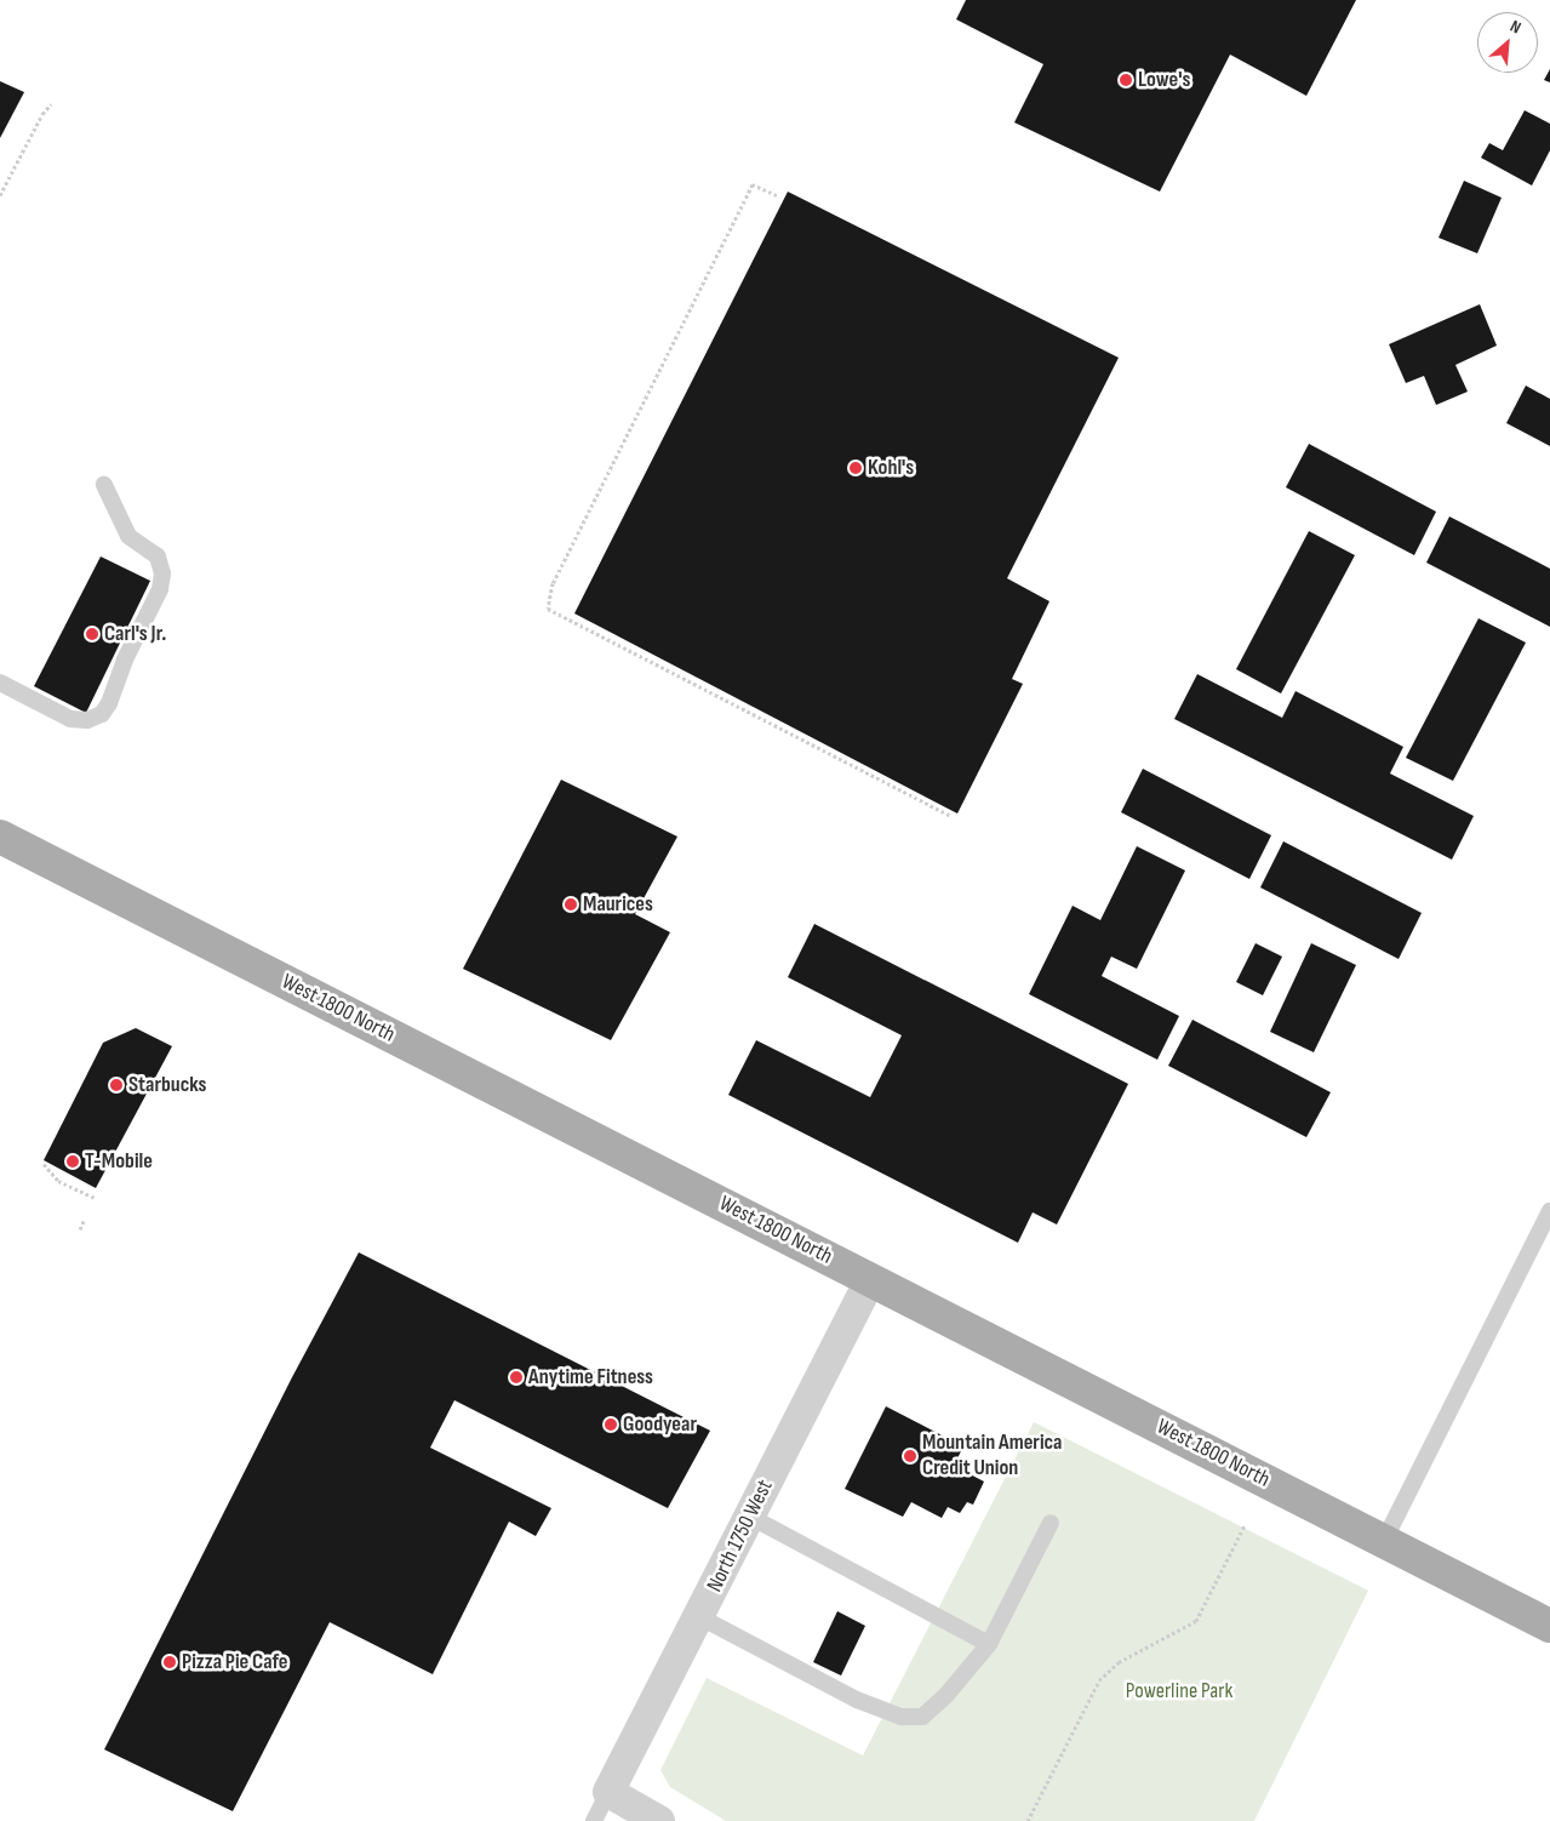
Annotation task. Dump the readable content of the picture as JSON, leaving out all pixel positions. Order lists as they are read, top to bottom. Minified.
{"streets":{"main road":["West 1800 North"],"street":["North 1750 West"]},"crossings":[["West 1800 North","North 1750 West"]],"parks":["Powerline Park"],"places":["Lowe's","Kohl's","Carl's Jr.","Maurices","Starbucks","T-Mobile","Anytime Fitness","Goodyear","Mountain America Credit Union","Pizza Pie Cafe"],"north":"top right"}
